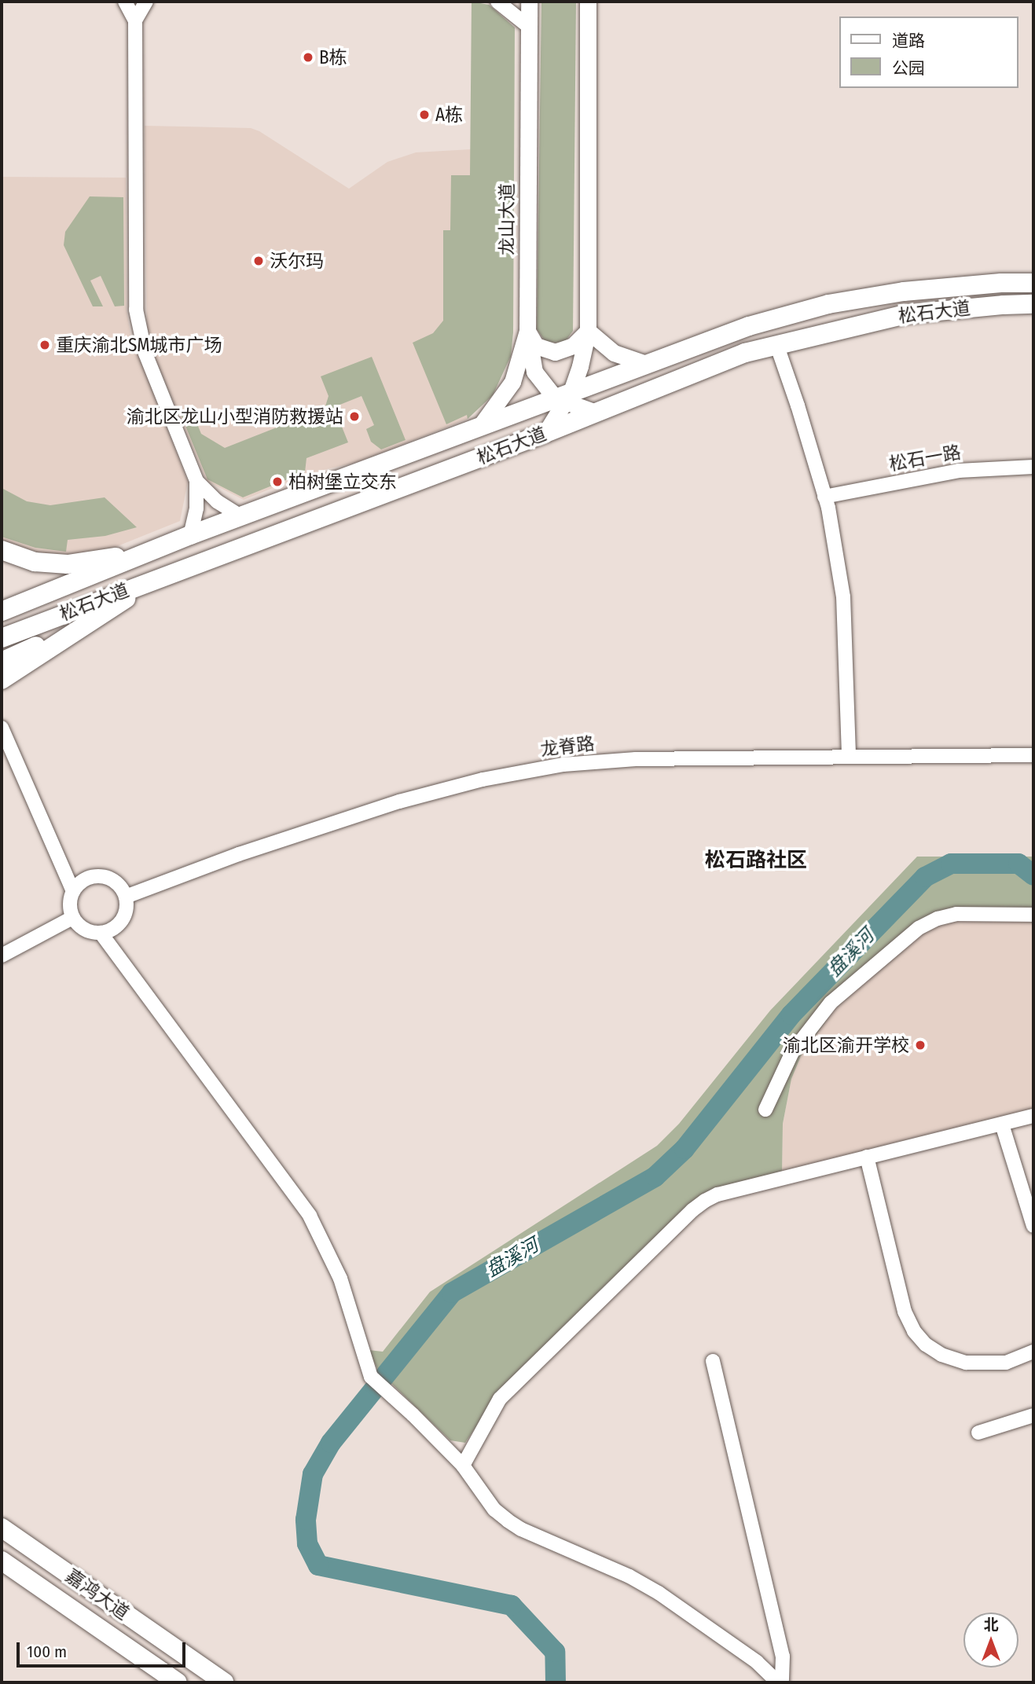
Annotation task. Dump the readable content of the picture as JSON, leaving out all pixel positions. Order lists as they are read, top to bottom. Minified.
{"streets":{"highway":["松石大道","嘉鸿大道"],"main road":["龙山大道"],"street":["松石一路","龙脊路"]},"crossings":[["龙山大道","松石大道"]],"districts":["松石路社区"],"water":["盘溪河"],"places":["B栋","A栋","沃尔玛","重庆渝北SM城市广场","渝北区龙山小型消防救援站","柏树堡立交东","渝北区渝开学校"],"legend":["道路","公园"],"scale_bar":"100 m","north":"top"}
